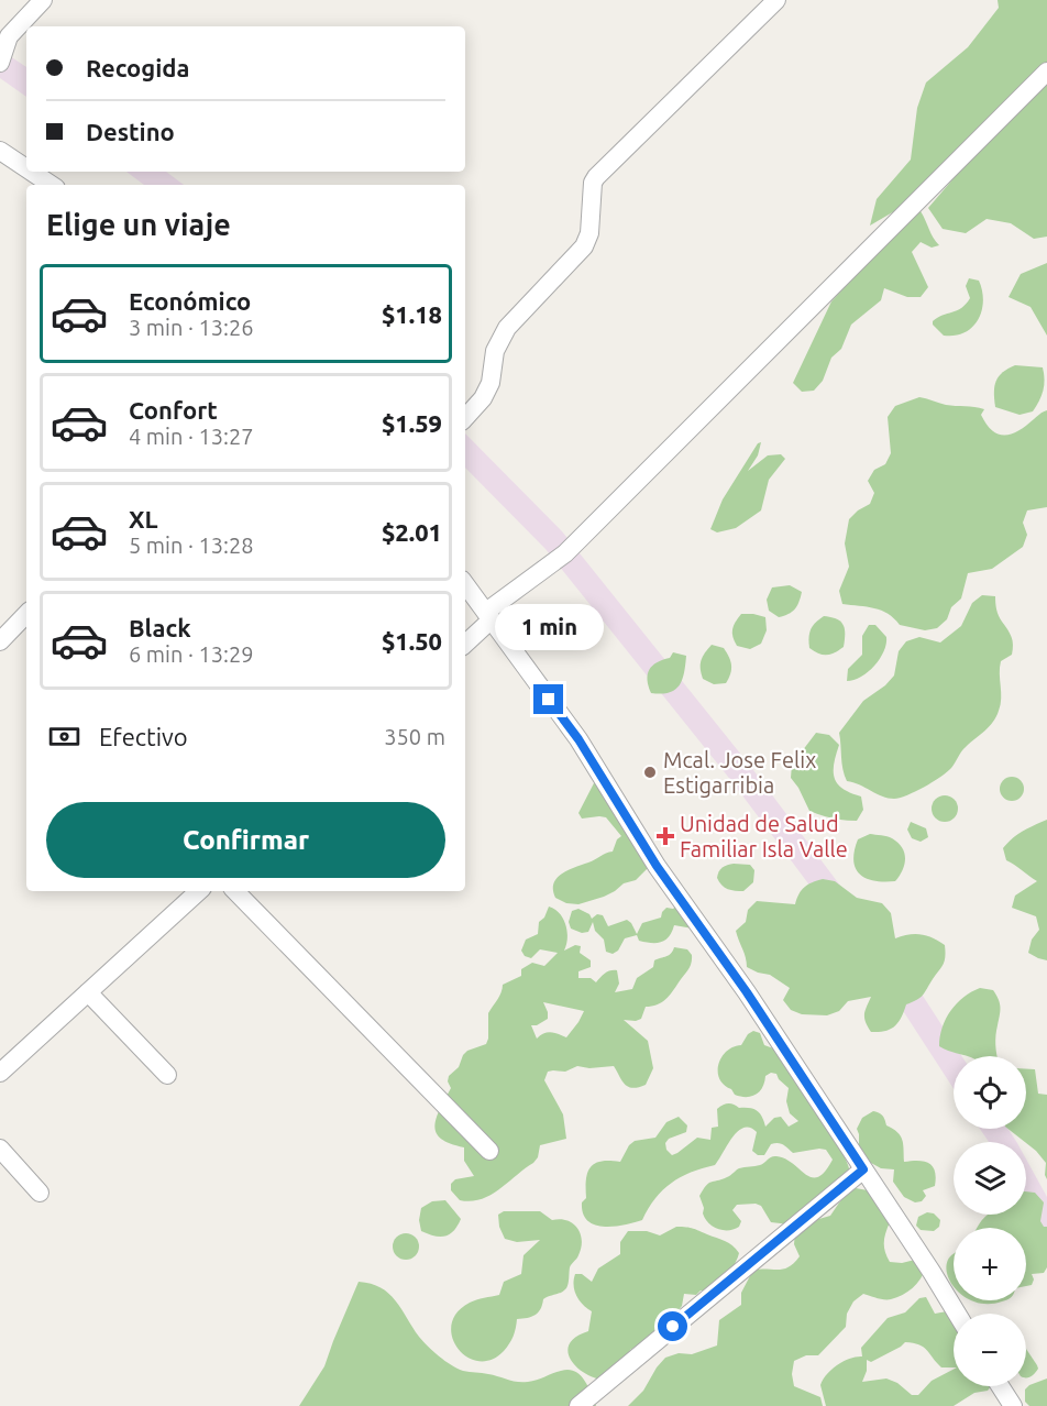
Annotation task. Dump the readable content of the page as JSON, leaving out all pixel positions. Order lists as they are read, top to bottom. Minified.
{"places":{"other":["Mcal. Jose Felix Estigarribia"],"health":["Unidad de Salud Familiar Isla Valle"]},"page":{"banner":["Recogida","Destino"],"heading":"Elige un viaje","list":[{"name":"Económico","note":"3 min · 13:26","value":"$1.18"},{"name":"Confort","note":"4 min · 13:27","value":"$1.59"},{"name":"XL","note":"5 min · 13:28","value":"$2.01"},{"name":"Black","note":"6 min · 13:29","value":"$1.50"}],"bubble":"1 min","pay":["Efectivo","350 m"],"buttons":"Confirmar","map_buttons":["+","−"]}}
